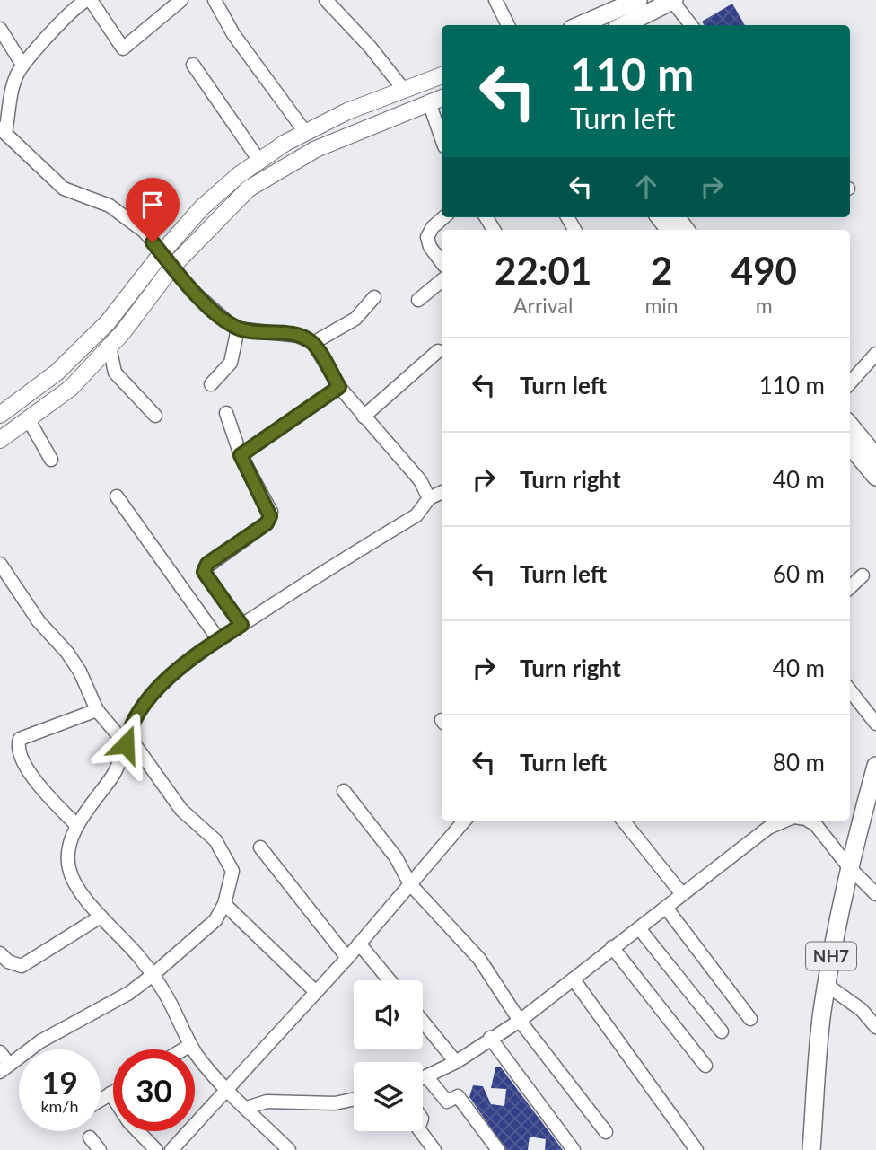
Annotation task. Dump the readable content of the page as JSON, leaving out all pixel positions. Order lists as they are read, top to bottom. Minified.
{"streets":{"highway":["NH7"]},"page":{"turn":["110 m","Turn left"],"eta":["22:01","Arrival","2","min","490","m"],"list":[{"name":"Turn left","value":"110 m"},{"name":"Turn right","value":"40 m"},{"name":"Turn left","value":"60 m"},{"name":"Turn right","value":"40 m"},{"name":"Turn left","value":"80 m"}],"speed":"19 km/h","limit":"30"}}
